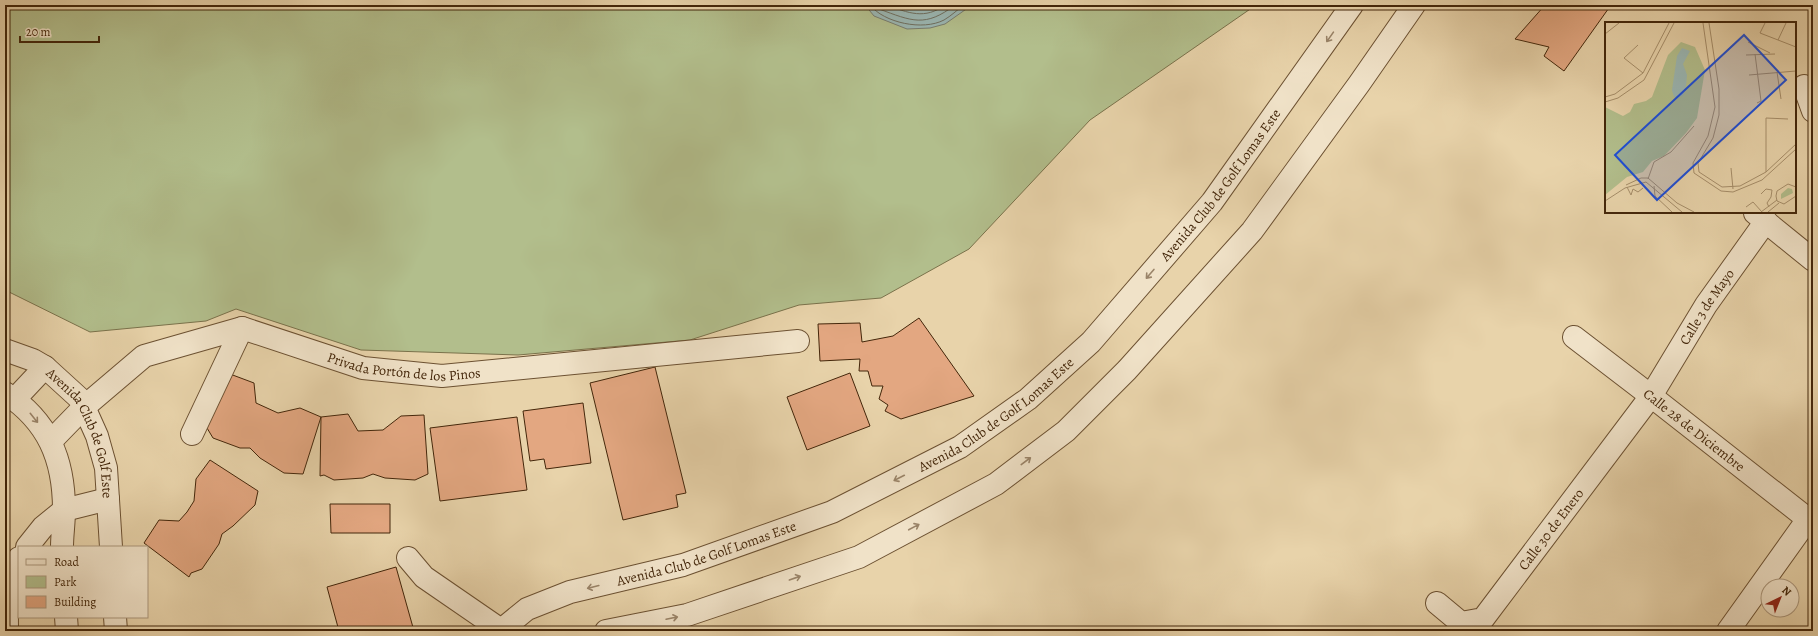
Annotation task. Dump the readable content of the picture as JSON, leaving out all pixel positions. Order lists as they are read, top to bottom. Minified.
{"streets":{"street":["Avenida Club de Golf Lomas Este","Calle 3 de Mayo","Privada Portón de los Pinos","Calle 28 de Diciembre","Avenida Club de Golf Este","Calle 30 de Enero"]},"crossings":[["Calle 3 de Mayo","Calle 28 de Diciembre"],["Calle 3 de Mayo","Calle 30 de Enero"],["Calle 28 de Diciembre","Calle 30 de Enero"]],"legend":["Road","Park","Building"],"scale_bar":"20 m","north":"top right"}
